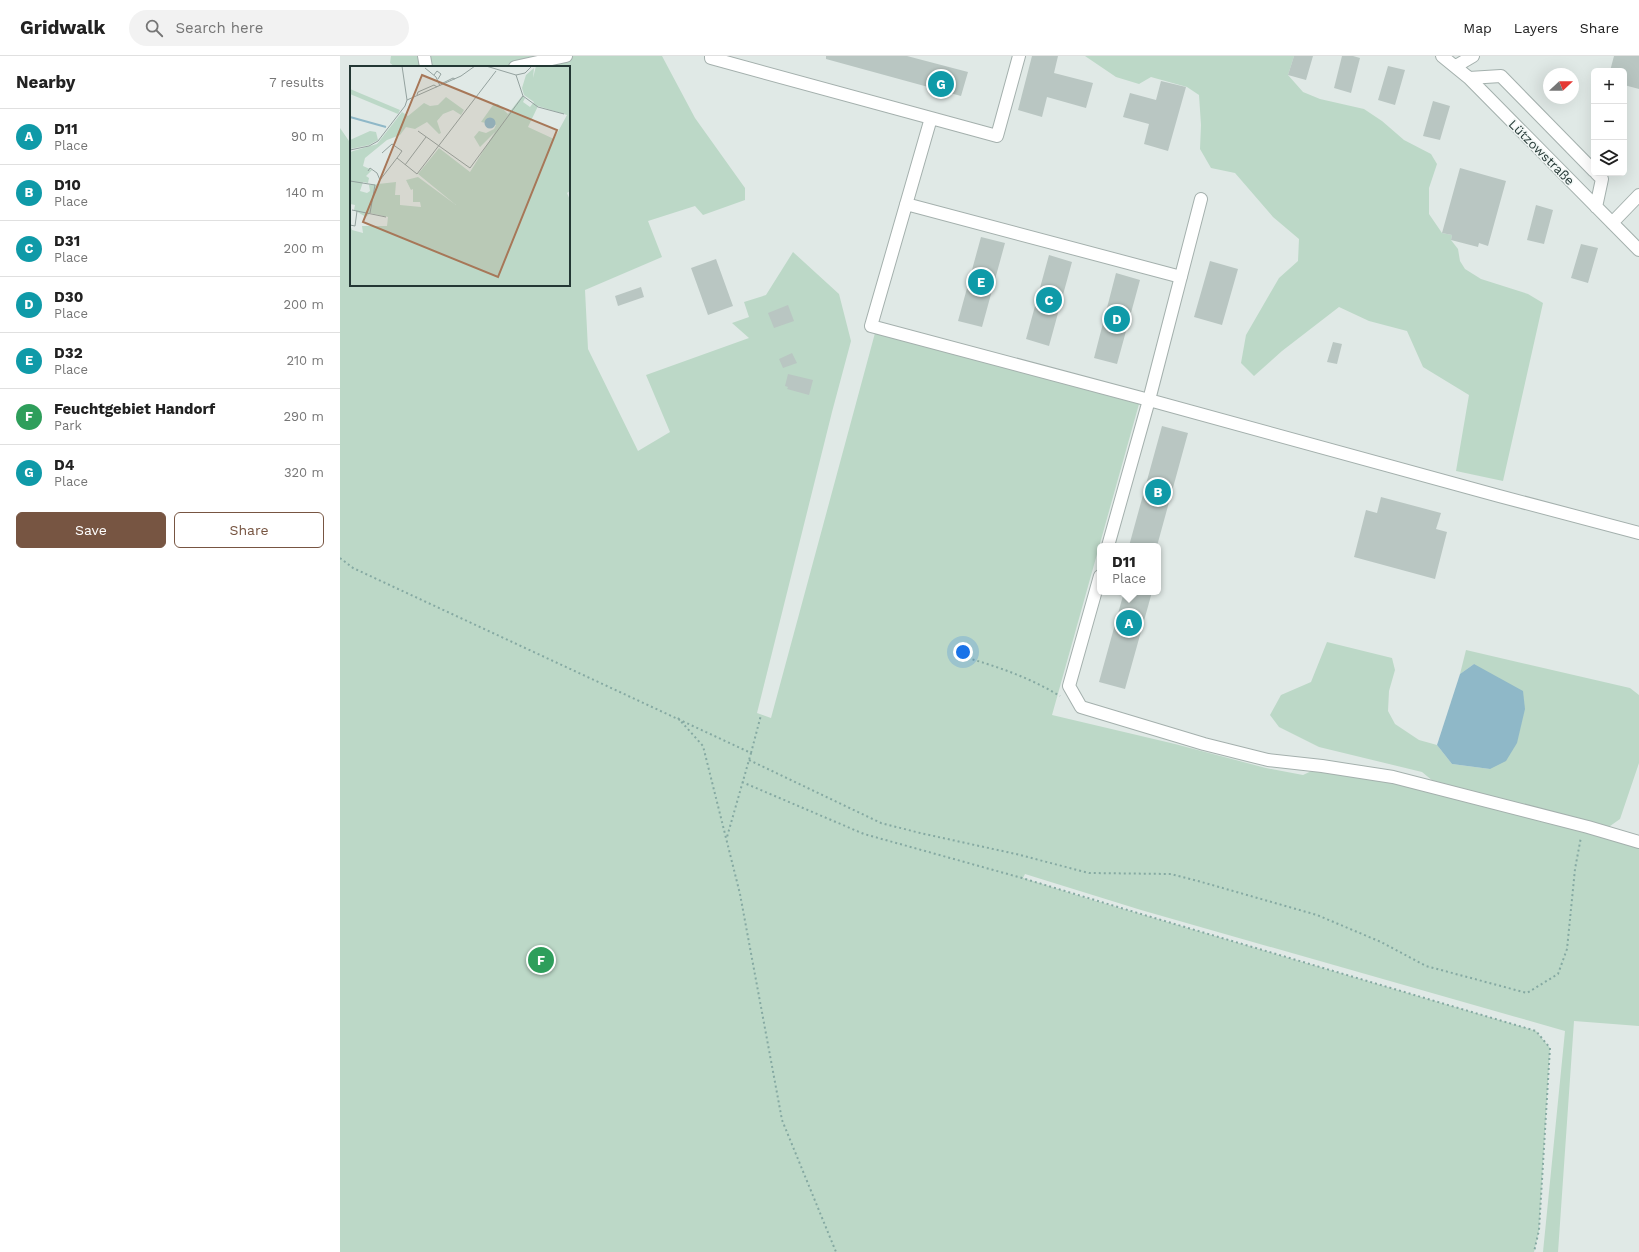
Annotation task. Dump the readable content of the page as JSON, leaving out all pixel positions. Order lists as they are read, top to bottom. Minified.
{"streets":{"street":["Lützowstraße"]},"north":"right","page":{"header":"Gridwalk","search":"Search here","nav":["Map","Layers","Share"],"heading":["Nearby","7 results"],"map_buttons":["+","−"],"pins":["G","E","C","D","B","A","F"],"list":[{"mark":"A","name":"D11","note":"Place","value":"90 m"},{"mark":"B","name":"D10","note":"Place","value":"140 m"},{"mark":"C","name":"D31","note":"Place","value":"200 m"},{"mark":"D","name":"D30","note":"Place","value":"200 m"},{"mark":"E","name":"D32","note":"Place","value":"210 m"},{"mark":"F","name":"Feuchtgebiet Handorf","note":"Park","value":"290 m"},{"mark":"G","name":"D4","note":"Place","value":"320 m"}],"buttons":["Save","Share"],"popup":["D11","Place"]}}
